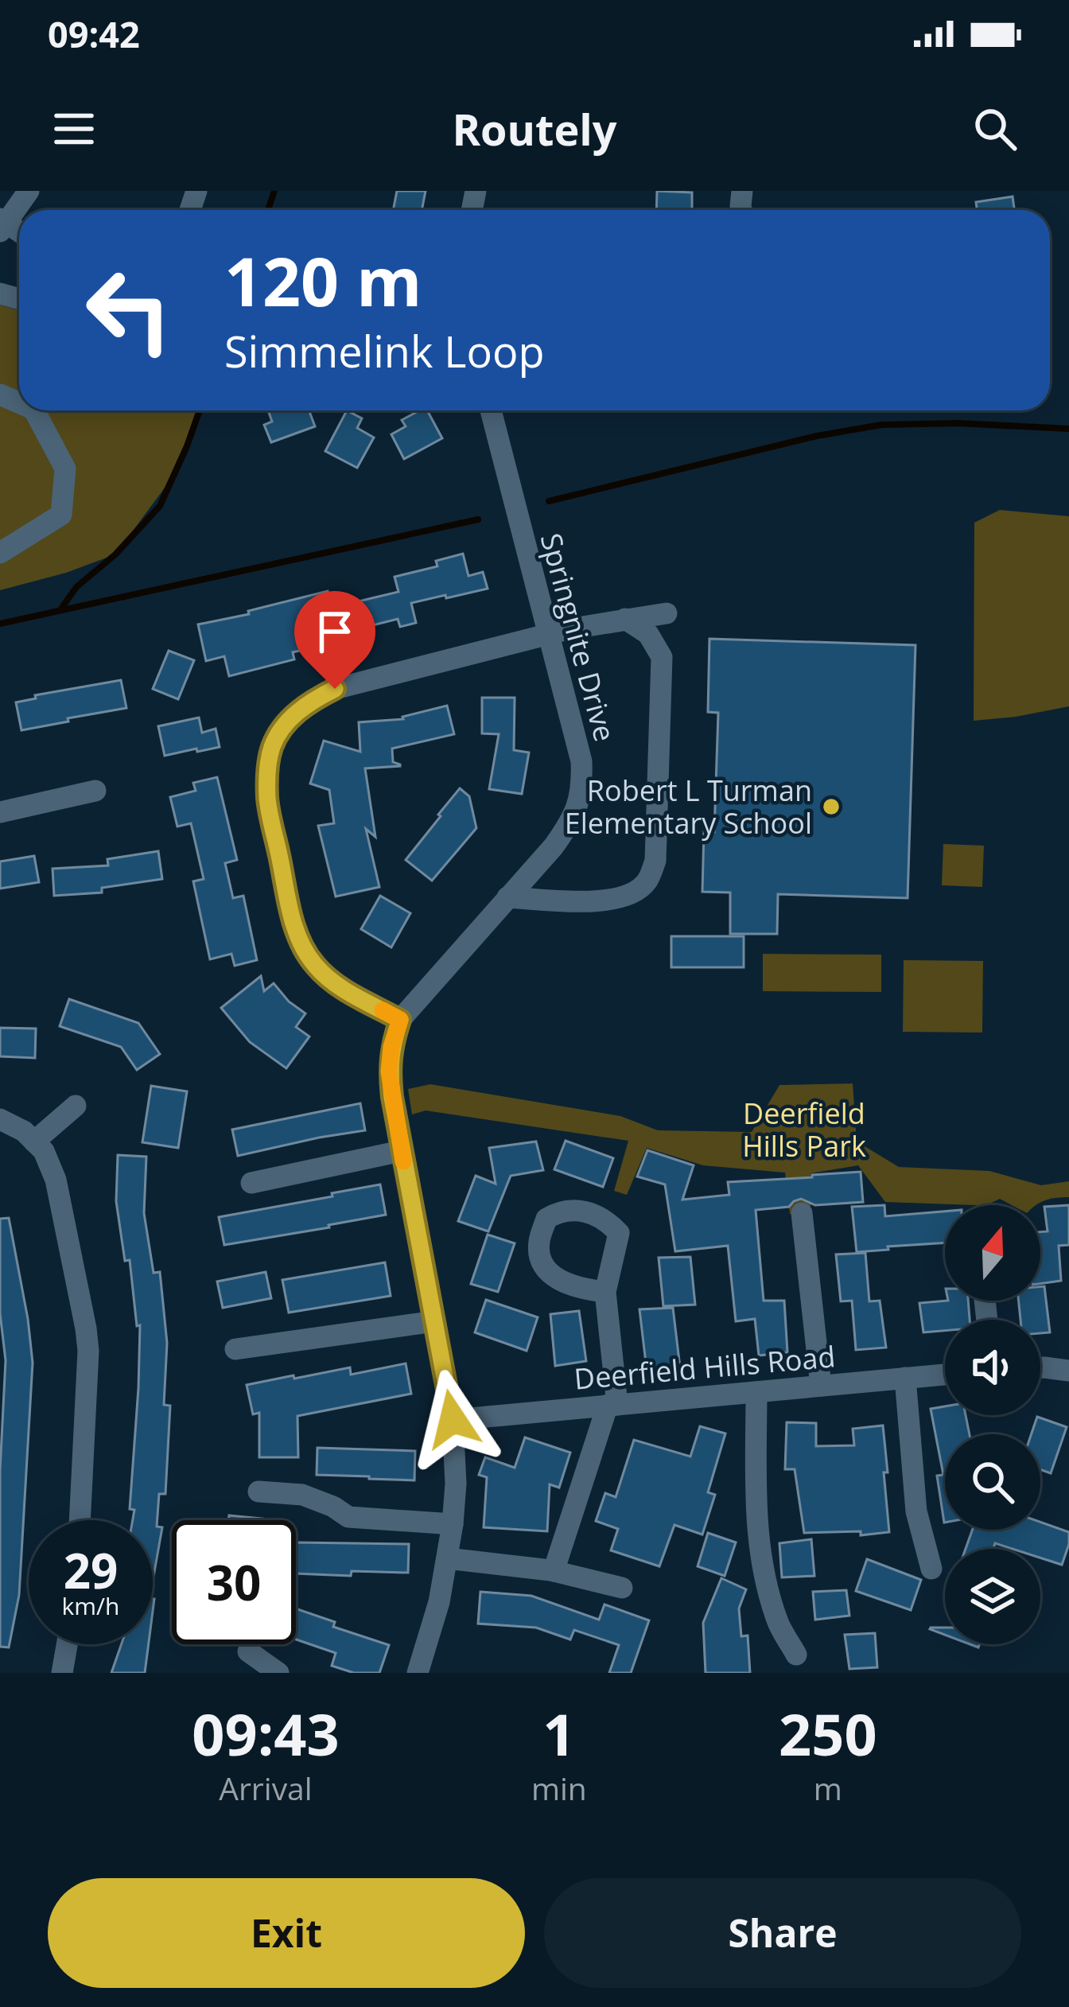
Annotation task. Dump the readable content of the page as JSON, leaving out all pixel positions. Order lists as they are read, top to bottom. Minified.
{"streets":{"street":["Springnite Drive","Deerfield Hills Road"]},"crossings":[["Springnite Drive","Deerfield Hills Road"]],"parks":["Deerfield Hills Park"],"places":["Robert L Turman Elementary School"],"north":"top","page":{"status":"09:42","header":"Routely","turn":["120 m","Simmelink Loop"],"speed":"29 km/h","limit":"30","eta":["09:43","Arrival","1","min","250","m"],"buttons":["Exit","Share"]}}
